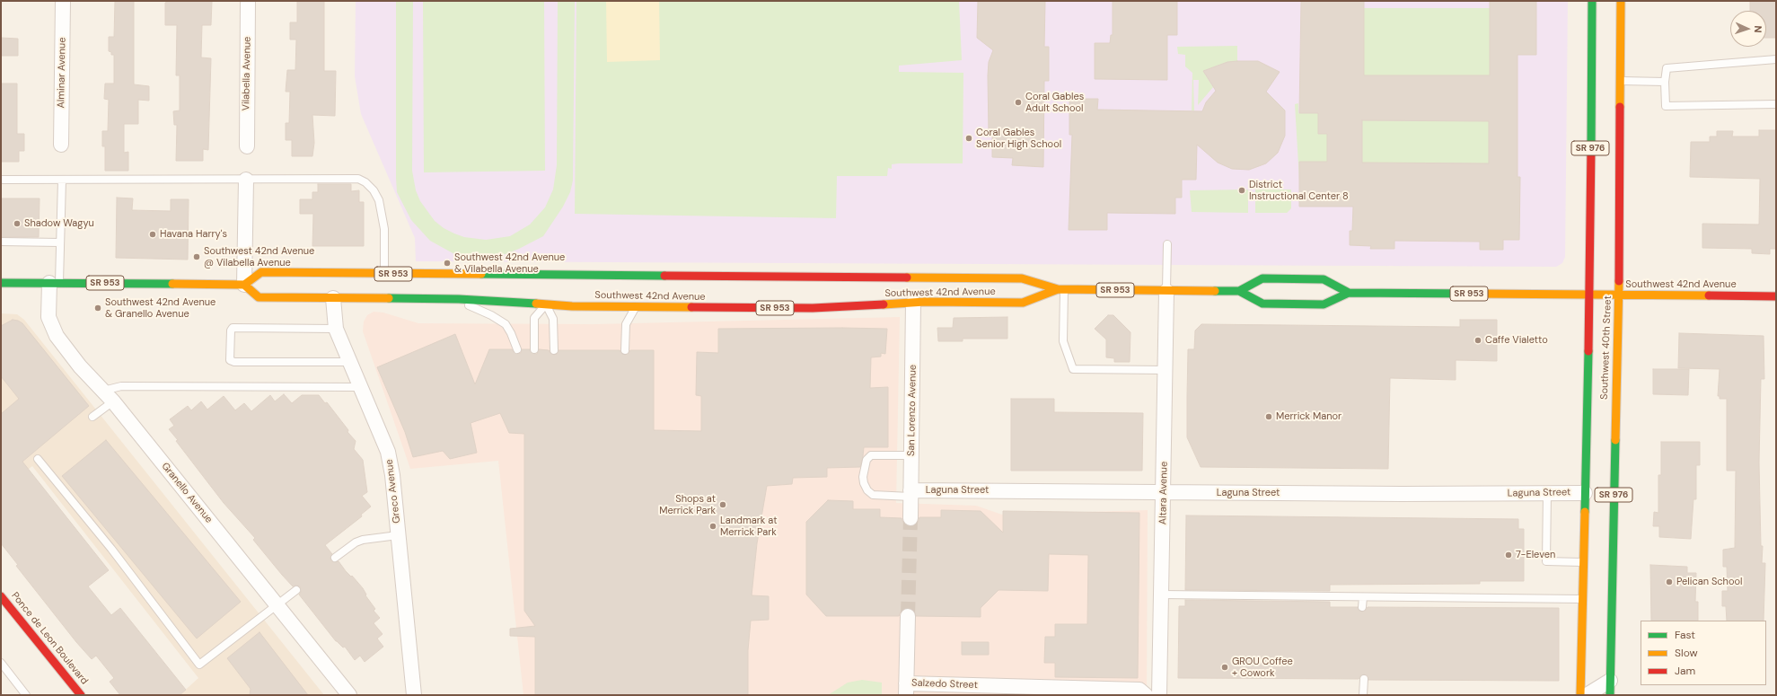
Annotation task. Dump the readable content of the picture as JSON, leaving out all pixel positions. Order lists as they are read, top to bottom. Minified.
{"streets":{"main road":["SR 976","SR 953","Southwest 42nd Avenue","Southwest 40th Street","Ponce de Leon Boulevard"],"street":["Alminar Avenue","Vilabella Avenue","San Lorenzo Avenue","Laguna Street","Greco Avenue","Granello Avenue","Altara Avenue","Salzedo Street"]},"crossings":[["SR 953","Southwest 42nd Avenue"],["SR 953","Granello Avenue"],["Southwest 42nd Avenue","Southwest 40th Street"],["Southwest 42nd Avenue","San Lorenzo Avenue"],["Southwest 42nd Avenue","Greco Avenue"],["Southwest 42nd Avenue","Altara Avenue"],["Southwest 40th Street","Laguna Street"],["San Lorenzo Avenue","Laguna Street"],["Laguna Street","Altara Avenue"]],"places":["Coral Gables Adult School","Coral Gables Senior High School","District Instructional Center 8","Shadow Wagyu","Havana Harry's","Southwest 42nd Avenue @ Vilabella Avenue","Southwest 42nd Avenue & Vilabella Avenue","Southwest 42nd Avenue & Granello Avenue","Caffe Vialetto","Merrick Manor","Shops at Merrick Park","Landmark at Merrick Park","7-Eleven","Pelican School","GROU Coffee + Cowork"],"legend":["Fast","Slow","Jam"],"north":"right"}
